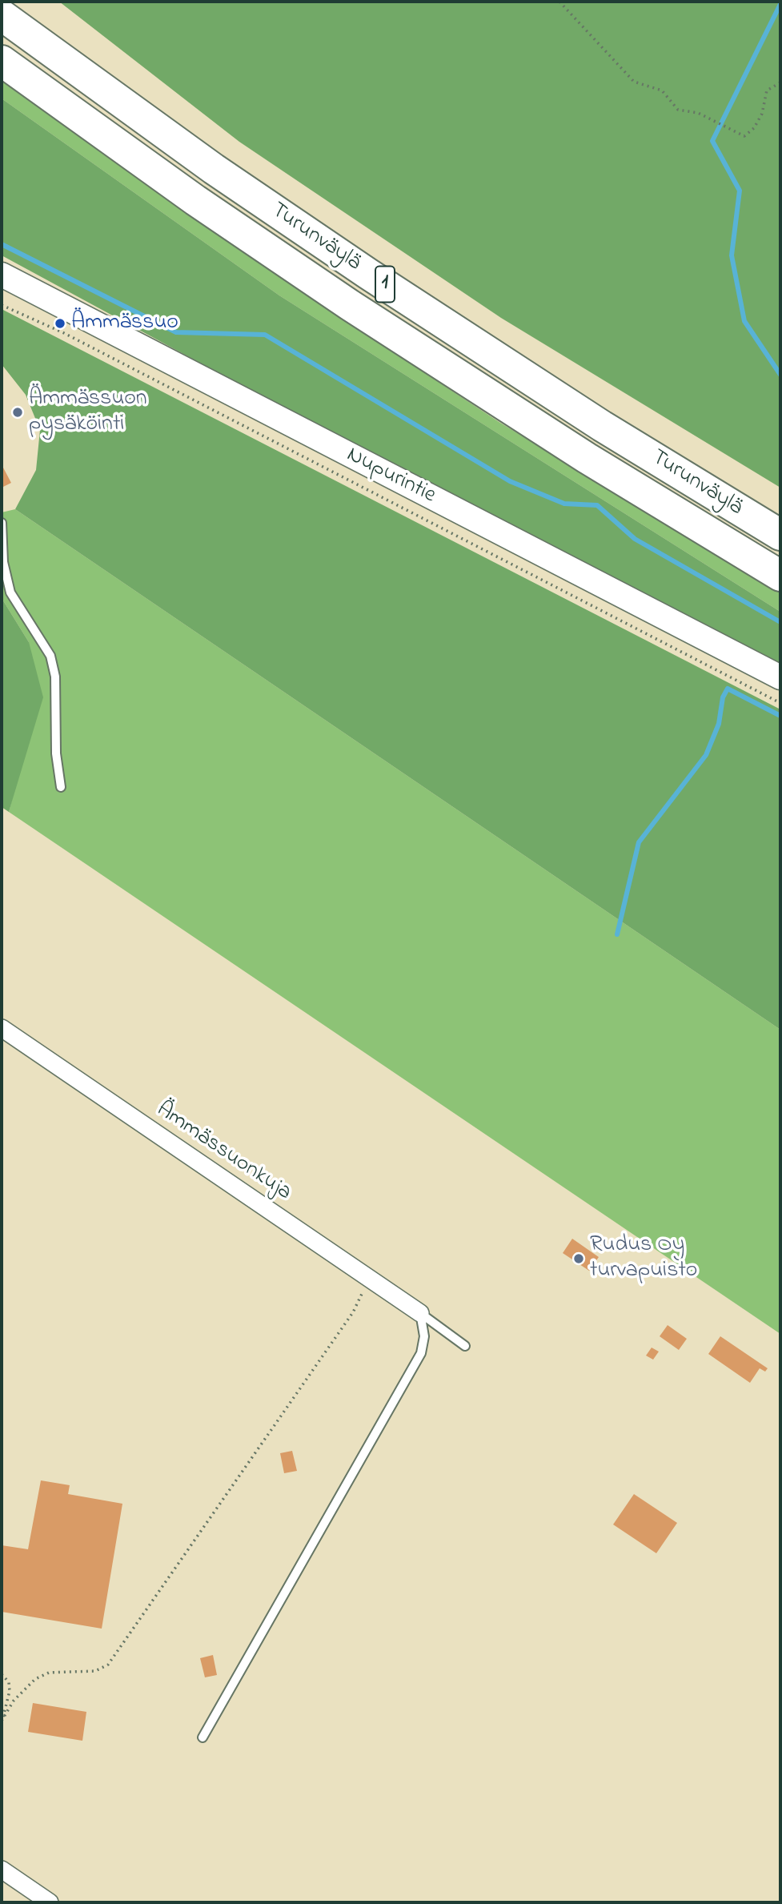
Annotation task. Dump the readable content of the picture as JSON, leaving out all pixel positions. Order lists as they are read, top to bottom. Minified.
{"streets":{"highway":["Turunväylä","1"],"main road":["Nupurintie"],"street":["Ämmässuonkuja"]},"places":["Ämmässuo","Ämmässuon pysäköinti","Rudus Oy turvapuisto"]}
